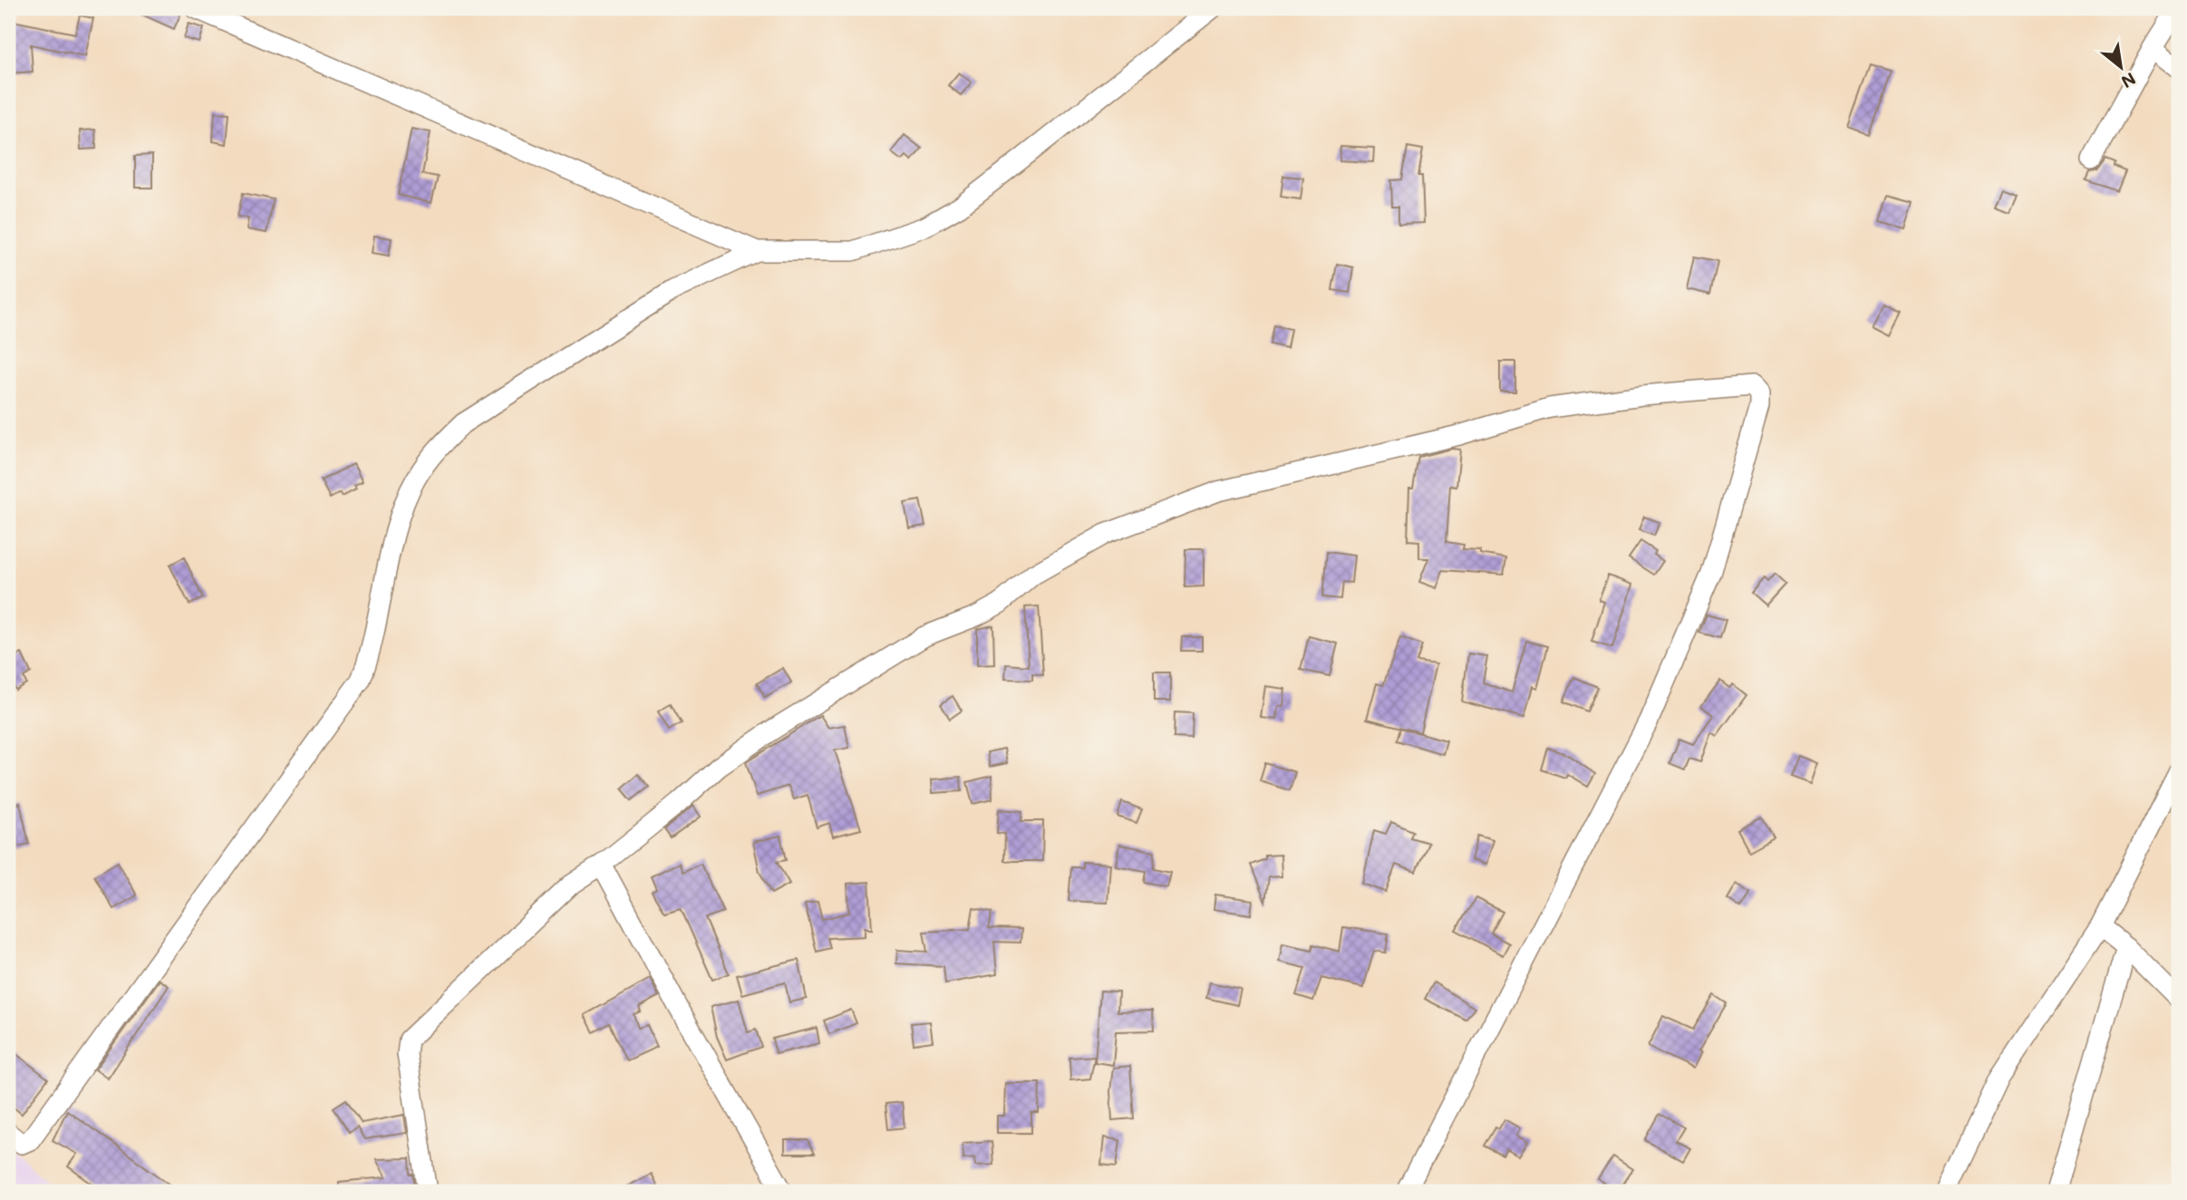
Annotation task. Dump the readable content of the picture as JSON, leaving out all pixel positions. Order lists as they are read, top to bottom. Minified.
{"north":"bottom right"}
